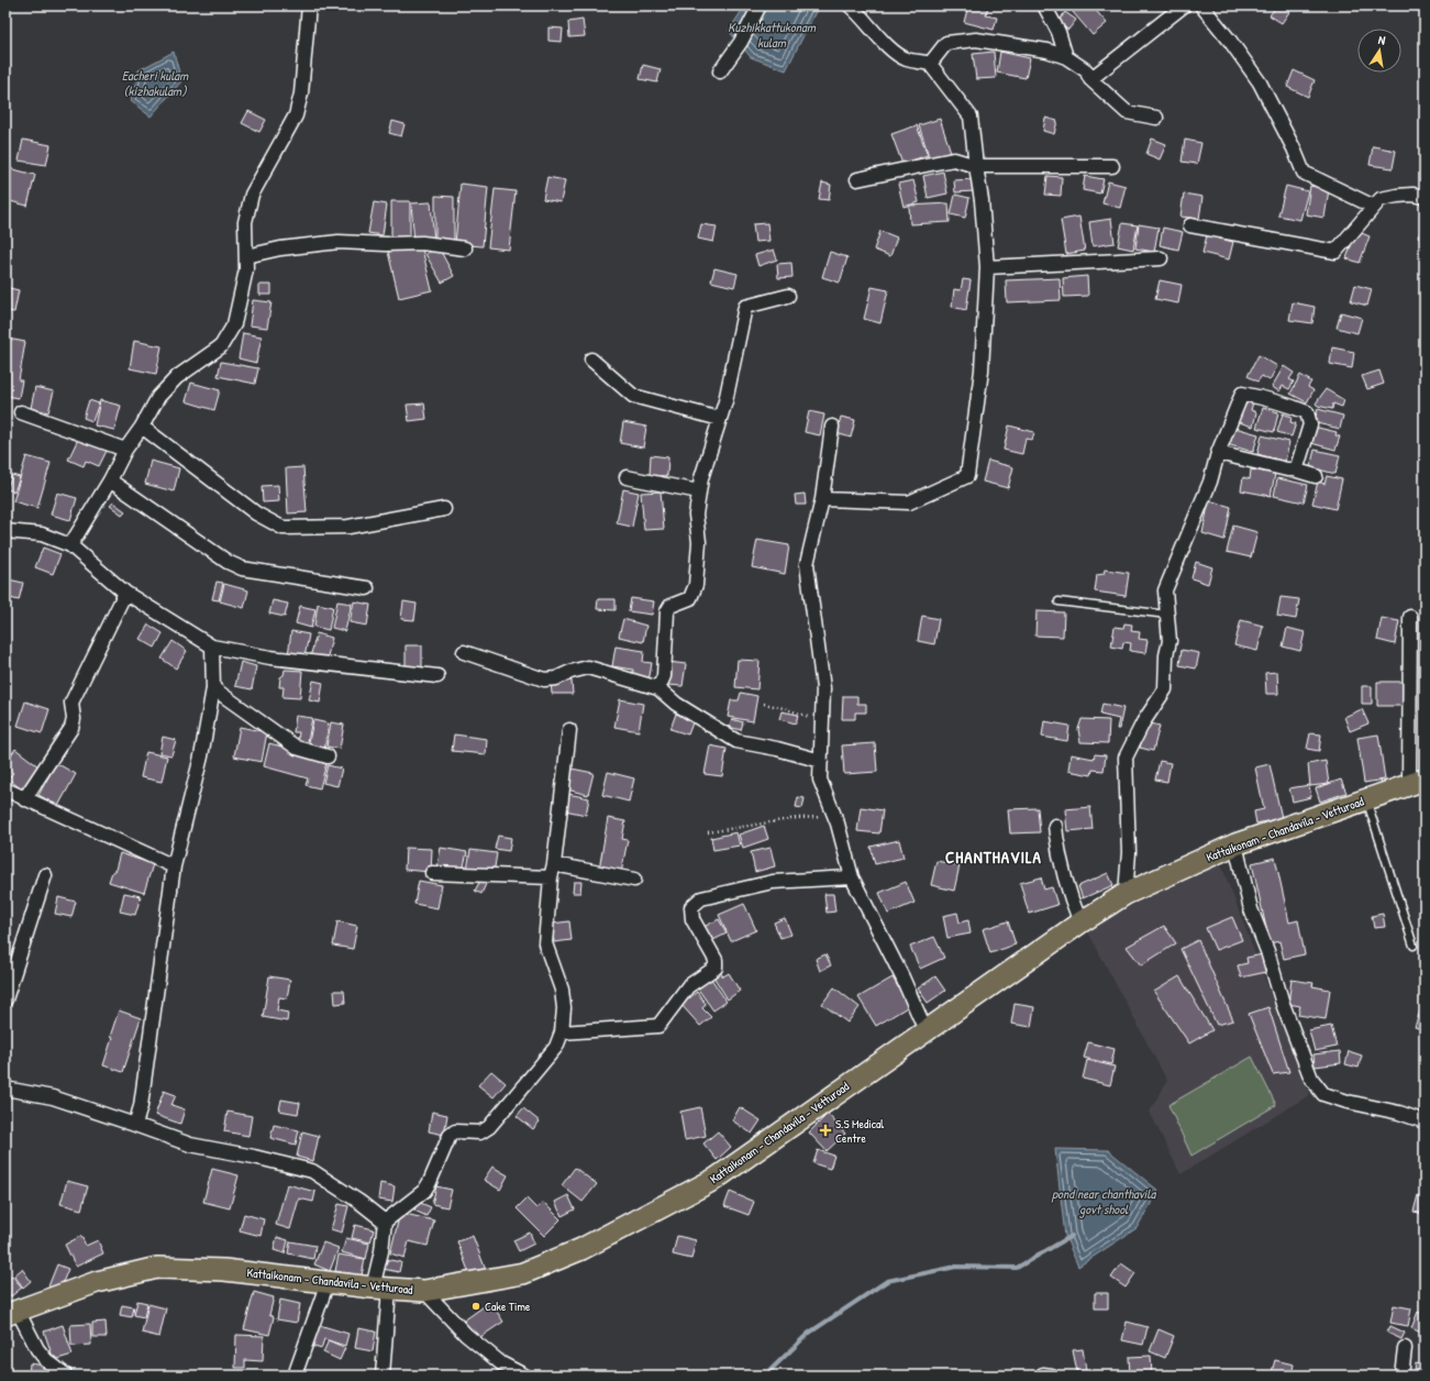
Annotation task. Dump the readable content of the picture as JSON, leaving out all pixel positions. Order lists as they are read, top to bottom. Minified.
{"streets":{"main road":["Kattaikonam - Chandavila - Vetturoad"]},"districts":["CHANTHAVILA"],"water":["Kuzhikkattukonam kulam","Eacheri kulam (kizhakulam)","pond near chanthavila govt shool"],"places":{"health":["S.S Medical Centre"],"other":["Cake Time"]},"north":"top"}
